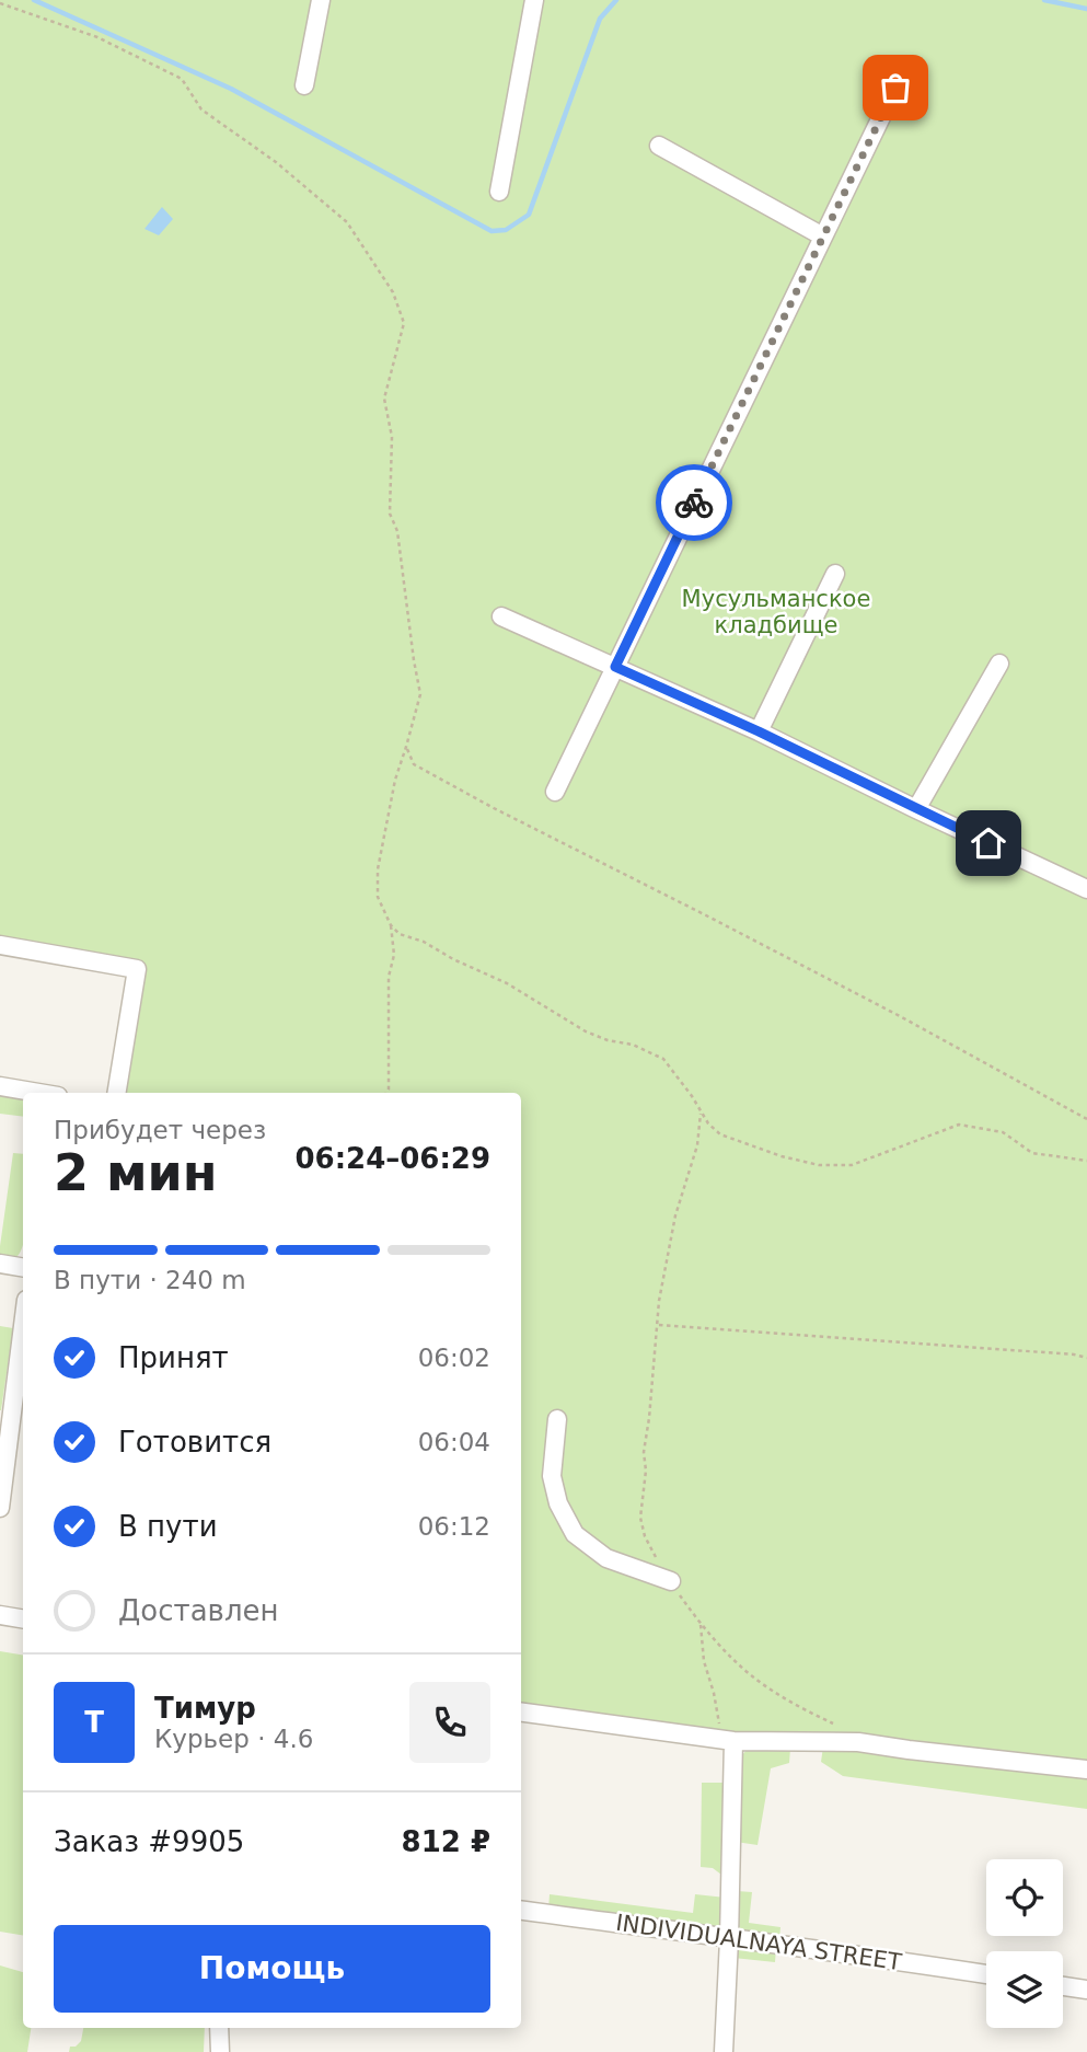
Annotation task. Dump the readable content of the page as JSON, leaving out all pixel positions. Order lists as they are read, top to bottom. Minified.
{"streets":{"street":["INDIVIDUALNAYA STREET"]},"parks":["Мусульманское кладбище"],"page":{"heading":["2 мин","Прибудет через","06:24–06:29"],"panel":["Тимур","Курьер · 4.6","Заказ #9905","812 ₽"],"bar":"В пути · 240 m","list":[["Принят","06:02"],["Готовится","06:04"],["В пути","06:12"],"Доставлен"],"round":"Т","buttons":"Помощь"}}
